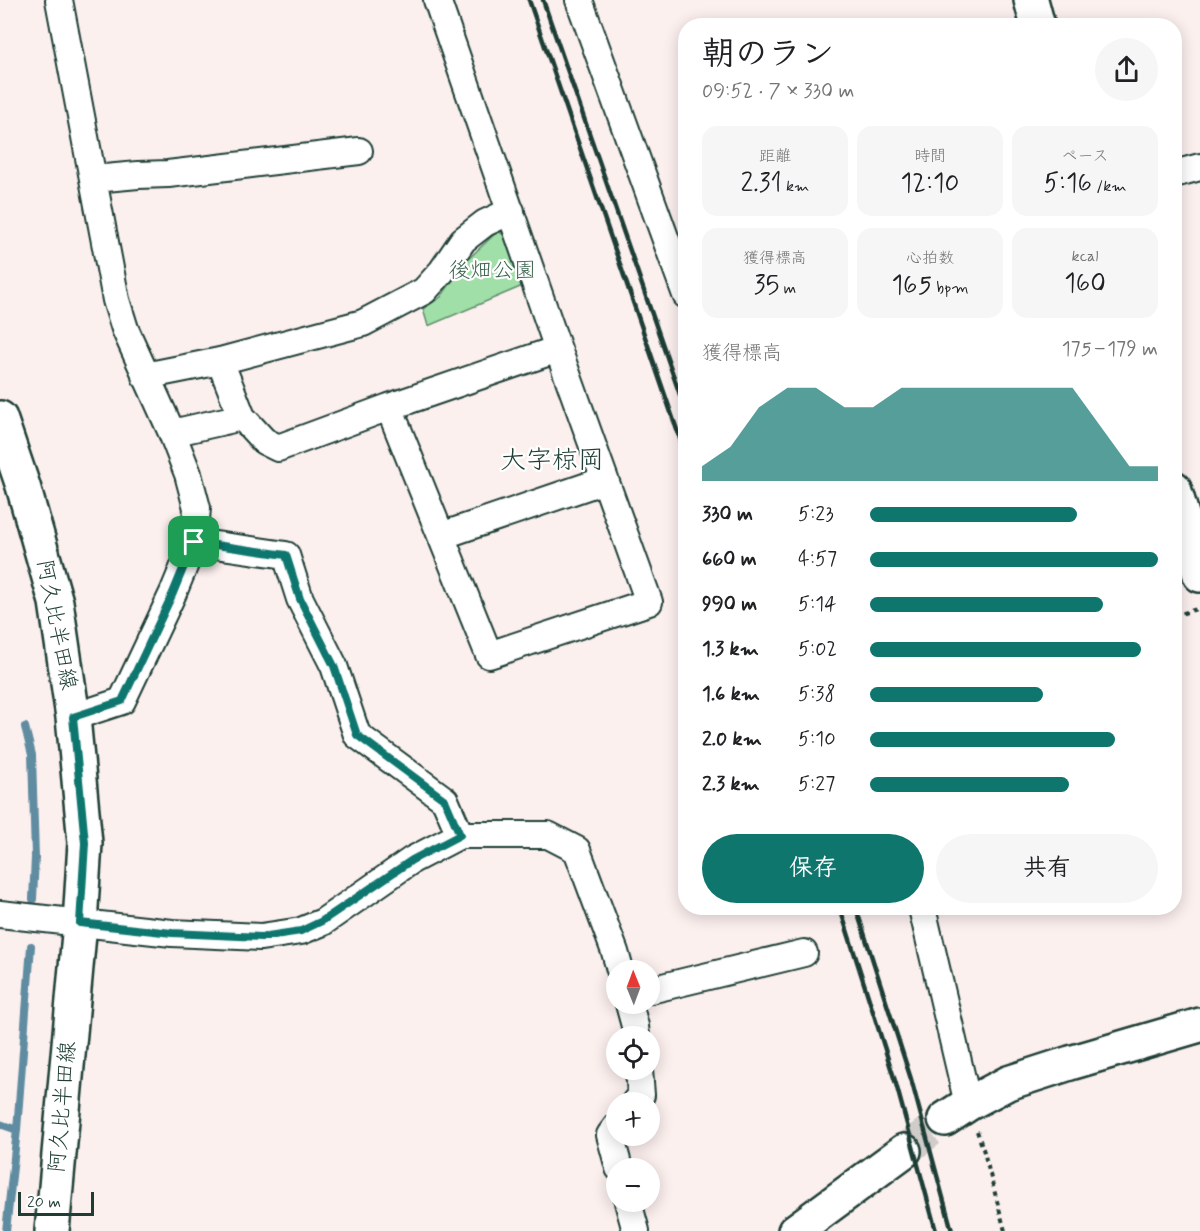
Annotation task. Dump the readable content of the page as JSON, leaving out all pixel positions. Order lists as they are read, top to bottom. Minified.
{"streets":{"main road":["阿久比半田線"]},"districts":["大字椋岡"],"parks":["後畑公園"],"scale_bar":"20 m","north":"top","page":{"heading":["朝のラン","09:52 · 7 × 330 m"],"stats":[["距離","2.31 km"],["時間","12:10"],["ペース","5:16 /km"],["獲得標高","35 m"],["心拍数","165 bpm"],["kcal","160"]],"chart":["獲得標高","175–179 m"],"list":[{"name":"330 m","note":"5:23"},{"name":"660 m","note":"4:57"},{"name":"990 m","note":"5:14"},{"name":"1.3 km","note":"5:02"},{"name":"1.6 km","note":"5:38"},{"name":"2.0 km","note":"5:10"},{"name":"2.3 km","note":"5:27"}],"buttons":["保存","共有"],"map_buttons":["+","−"],"scale":"20 m"}}
